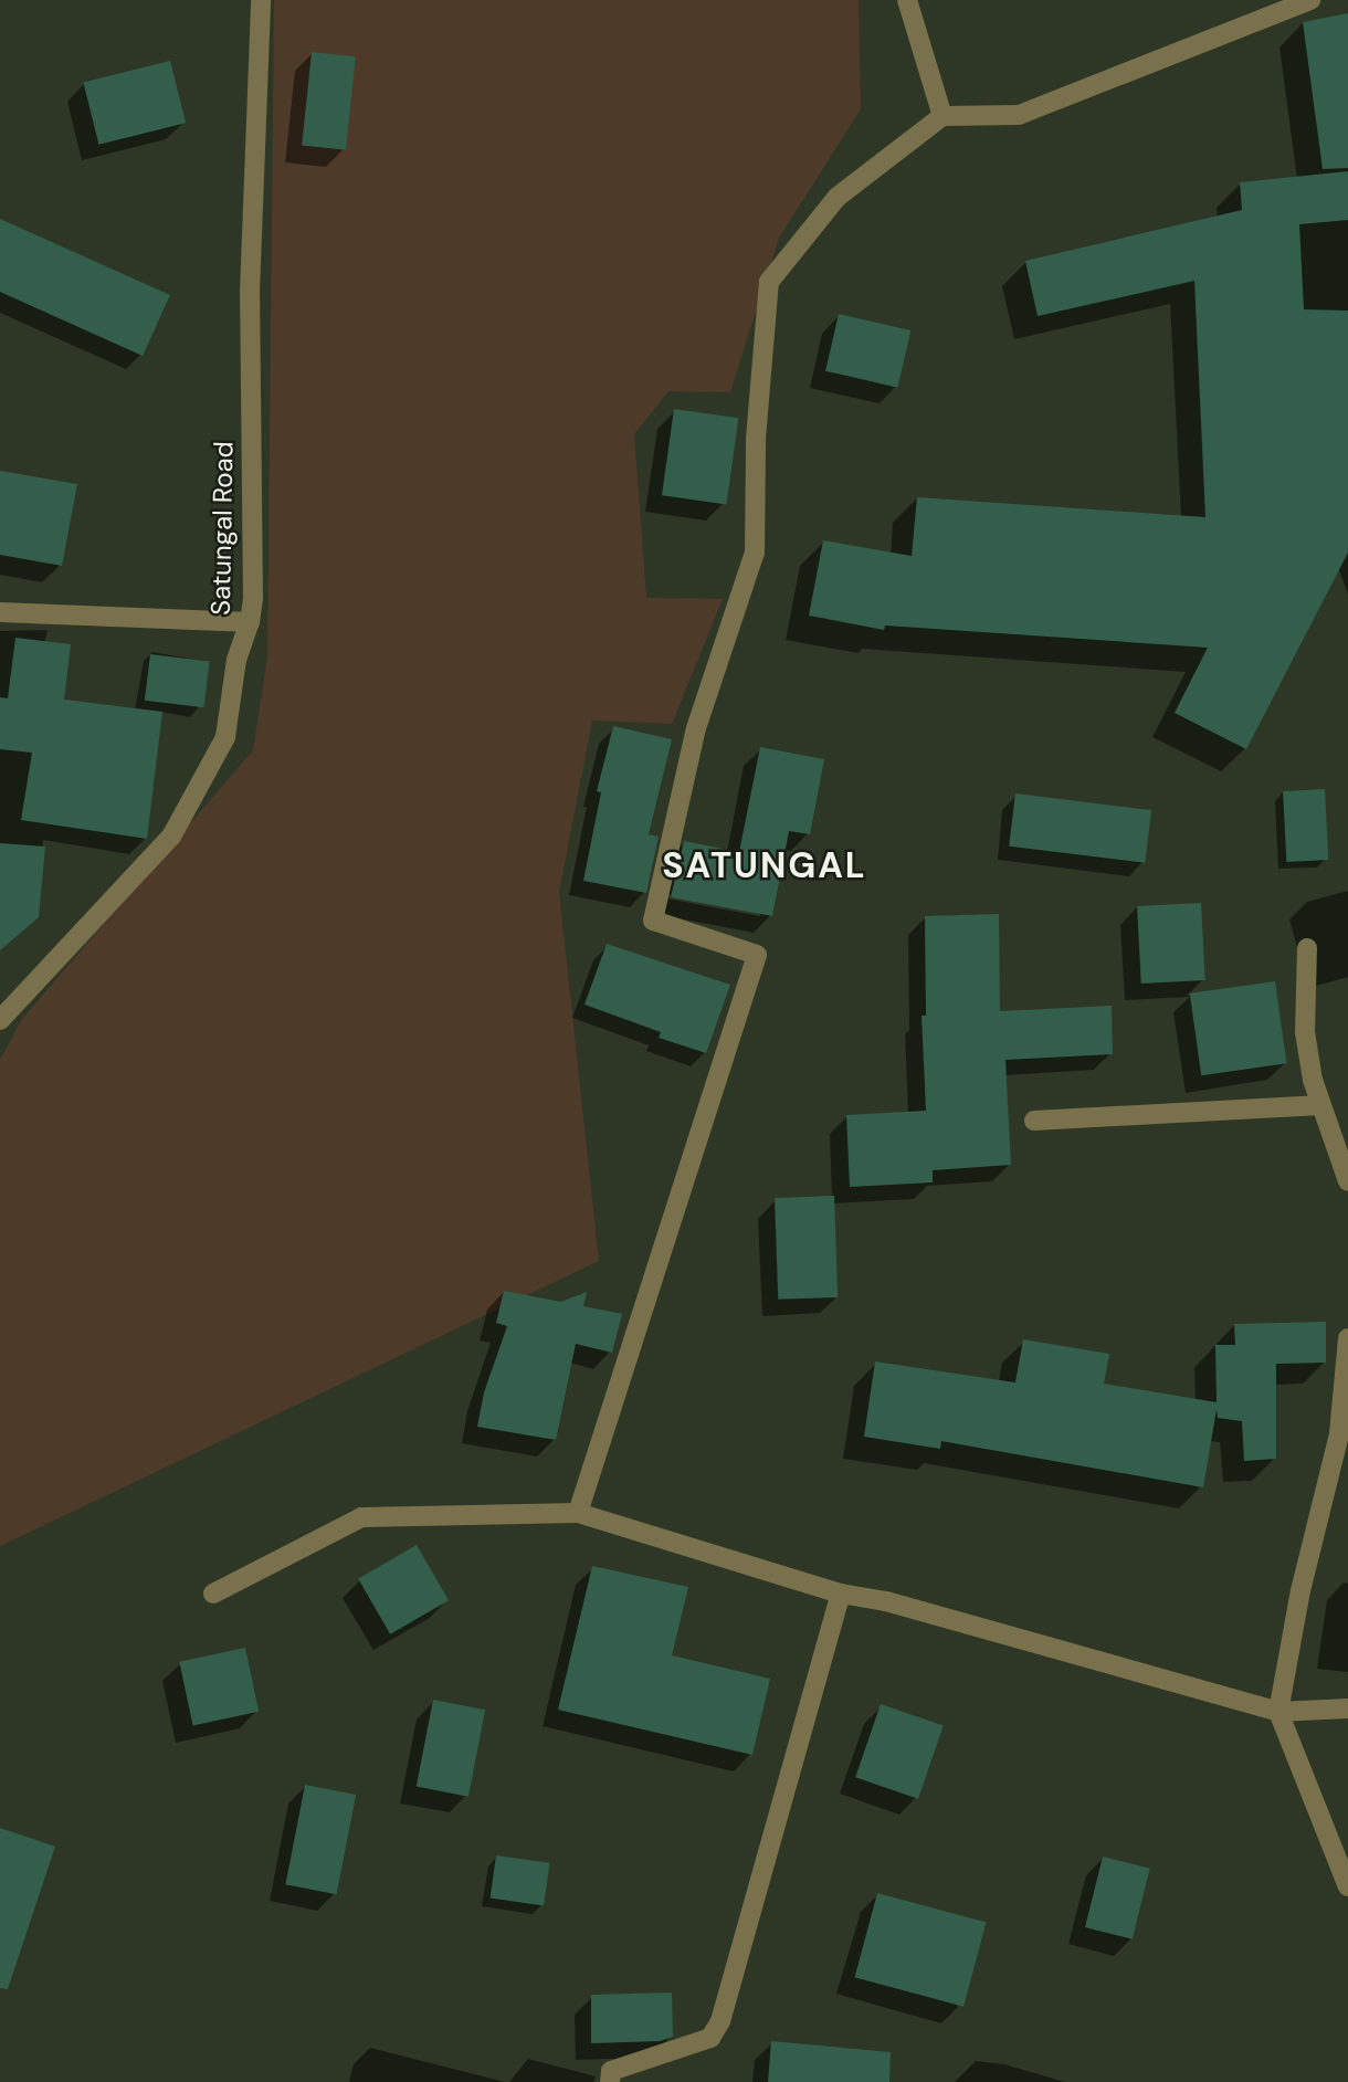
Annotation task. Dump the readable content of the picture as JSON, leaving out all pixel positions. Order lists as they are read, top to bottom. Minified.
{"streets":{"street":["Satungal Road"]},"districts":["SATUNGAL"]}
